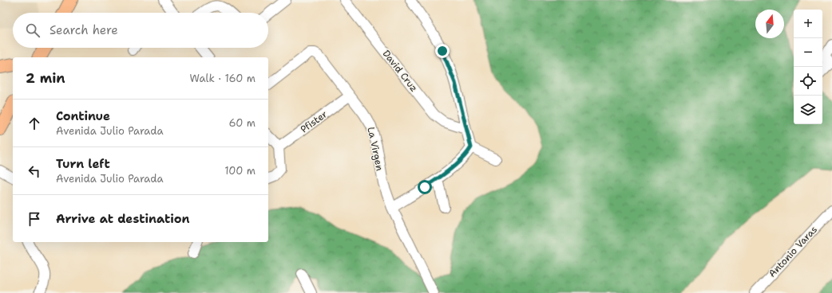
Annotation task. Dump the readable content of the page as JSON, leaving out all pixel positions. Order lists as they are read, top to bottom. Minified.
{"streets":{"street":["David Cruz","Pfister","La Virgen","Antonio Varas"]},"crossings":[["Pfister","La Virgen"]],"north":"top","page":{"map_buttons":["+","−"],"search":"Search here","heading":["2 min","Walk · 160 m"],"list":[["Continue","Avenida Julio Parada","60 m"],["Turn left","Avenida Julio Parada","100 m"],"Arrive at destination"]}}
